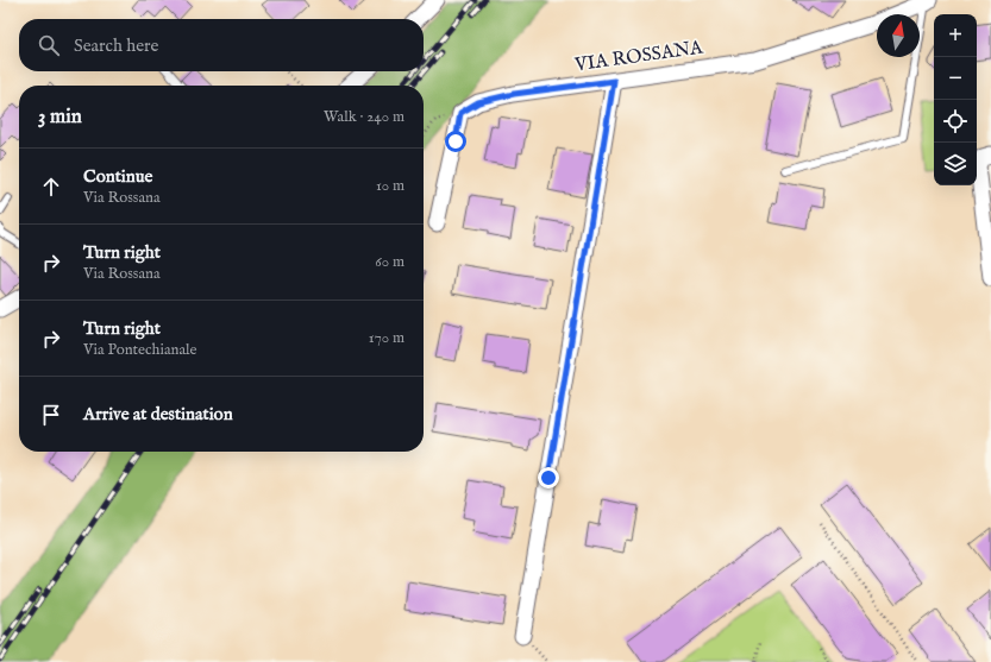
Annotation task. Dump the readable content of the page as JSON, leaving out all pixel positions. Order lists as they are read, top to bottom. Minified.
{"streets":{"street":["VIA ROSSANA"]},"north":"top","page":{"map_buttons":["+","−"],"search":"Search here","heading":["3 min","Walk · 240 m"],"list":[["Continue","Via Rossana","10 m"],["Turn right","Via Rossana","60 m"],["Turn right","Via Pontechianale","170 m"],"Arrive at destination"]}}
